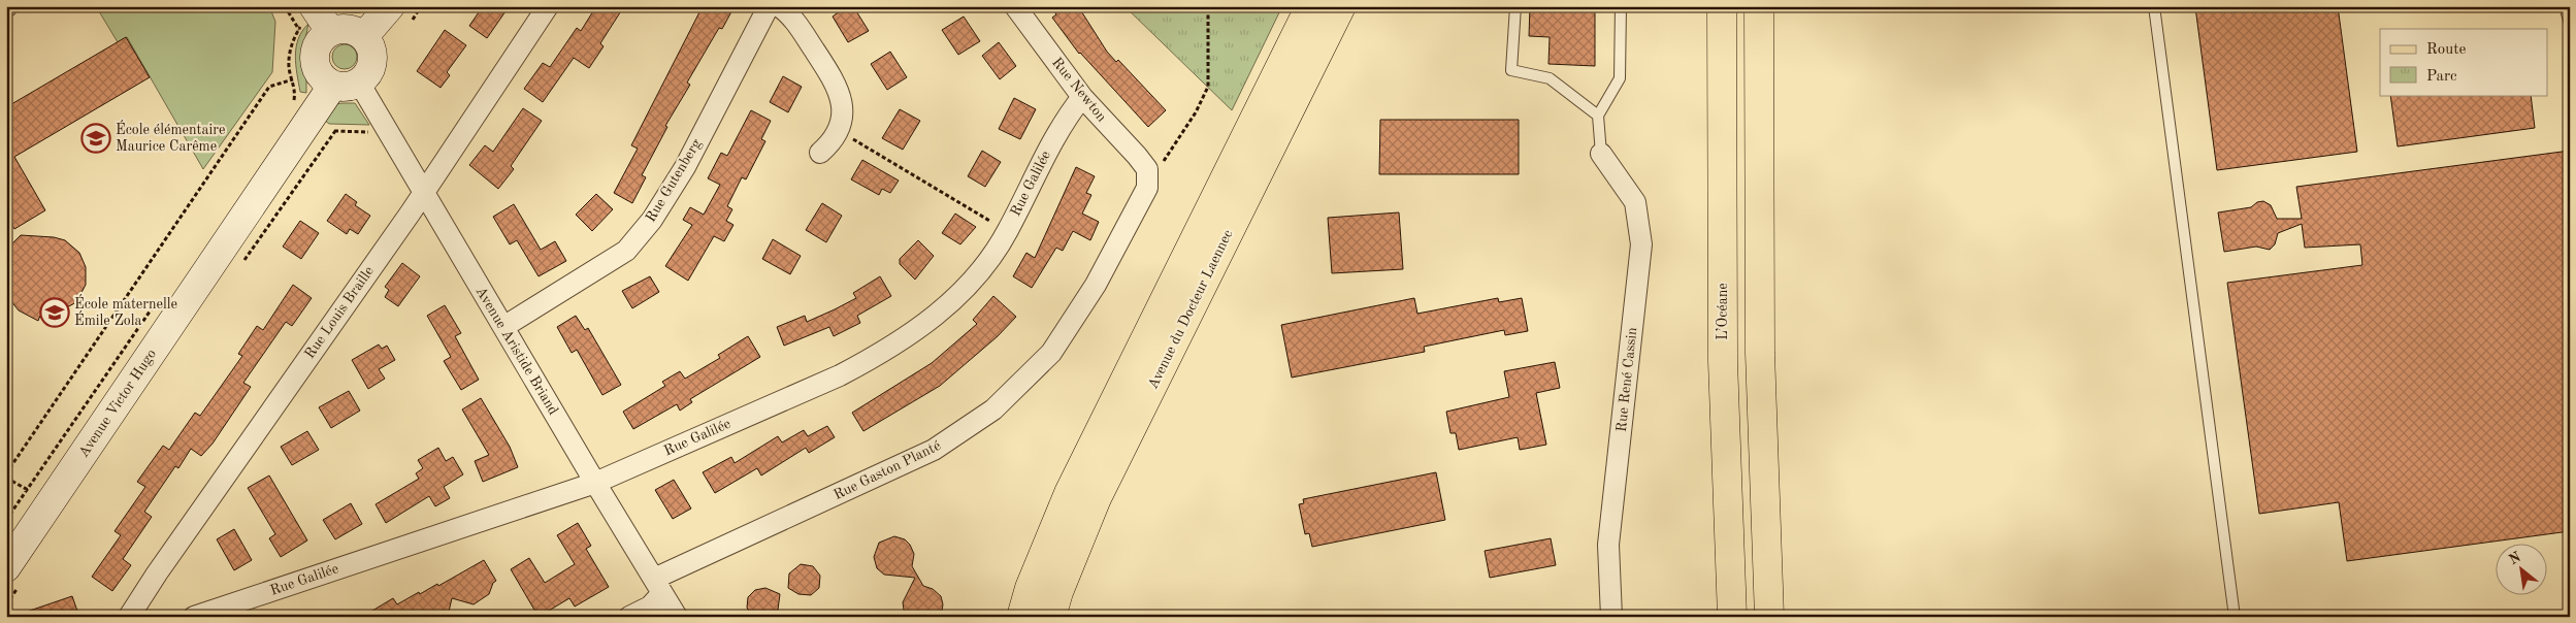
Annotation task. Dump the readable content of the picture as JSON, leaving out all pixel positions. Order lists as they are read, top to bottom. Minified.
{"streets":{"main road":["Avenue du Docteur Laennec","L’Océane","Avenue Victor Hugo"],"street":["Rue Newton","Rue Gutenberg","Rue Galilée","Rue Louis Braille","Avenue Aristide Briand","Rue René Cassin","Rue Gaston Planté"]},"crossings":[["Rue Newton","Rue Galilée"],["Rue Newton","Rue Gaston Planté"],["Rue Gutenberg","Avenue Aristide Briand"],["Rue Galilée","Avenue Aristide Briand"],["Rue Louis Braille","Avenue Aristide Briand"],["Avenue Aristide Briand","Avenue Victor Hugo"],["Avenue Aristide Briand","Rue Gaston Planté"]],"places":{"school or university":["École élémentaire Maurice Carême","École maternelle Émile Zola"]},"legend":["Route","Parc"],"north":"top left"}
